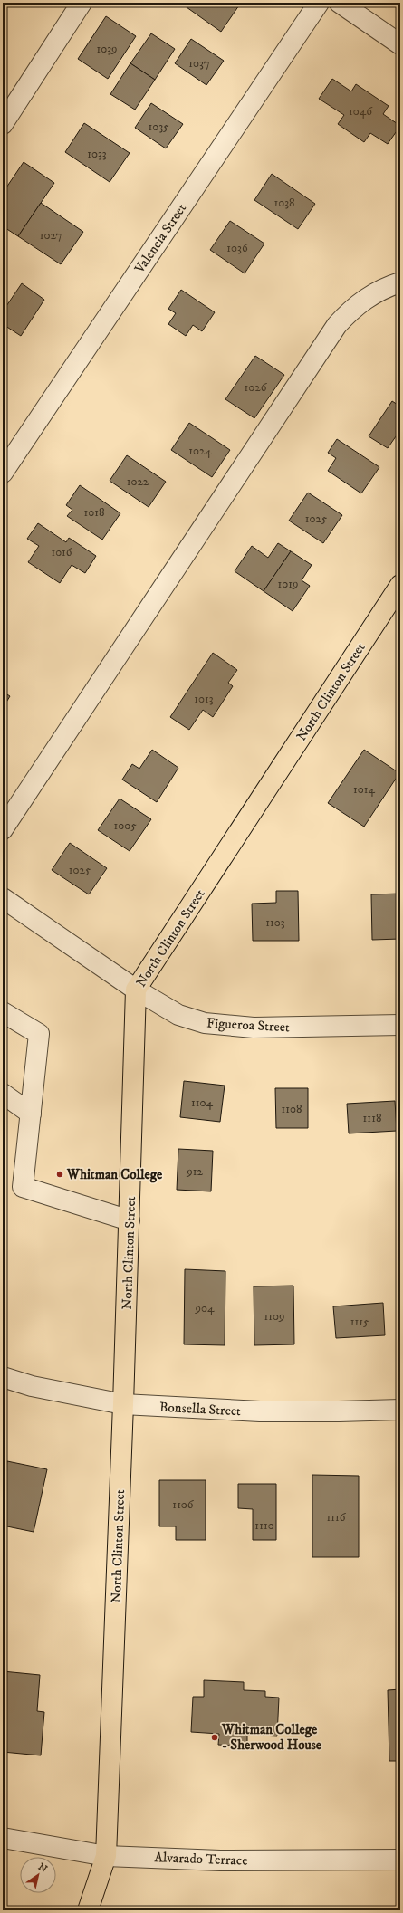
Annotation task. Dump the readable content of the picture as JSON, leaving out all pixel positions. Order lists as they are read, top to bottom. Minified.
{"streets":{"main road":["North Clinton Street"],"street":["Valencia Street","Figueroa Street","Bonsella Street","Alvarado Terrace"]},"crossings":[["North Clinton Street","Figueroa Street"],["North Clinton Street","Bonsella Street"],["North Clinton Street","Alvarado Terrace"]],"places":["Whitman College","Whitman College - Sherwood House"],"house_numbers":["1039","1037","1046","1035","1033","1038","1027","1036","1026","1024","1022","1018","1025","1016","1019","1013","1014","1005","1025","1103","1104","1108","1118","912","904","1109","1115","1106","1116","1110"],"north":"top right"}
